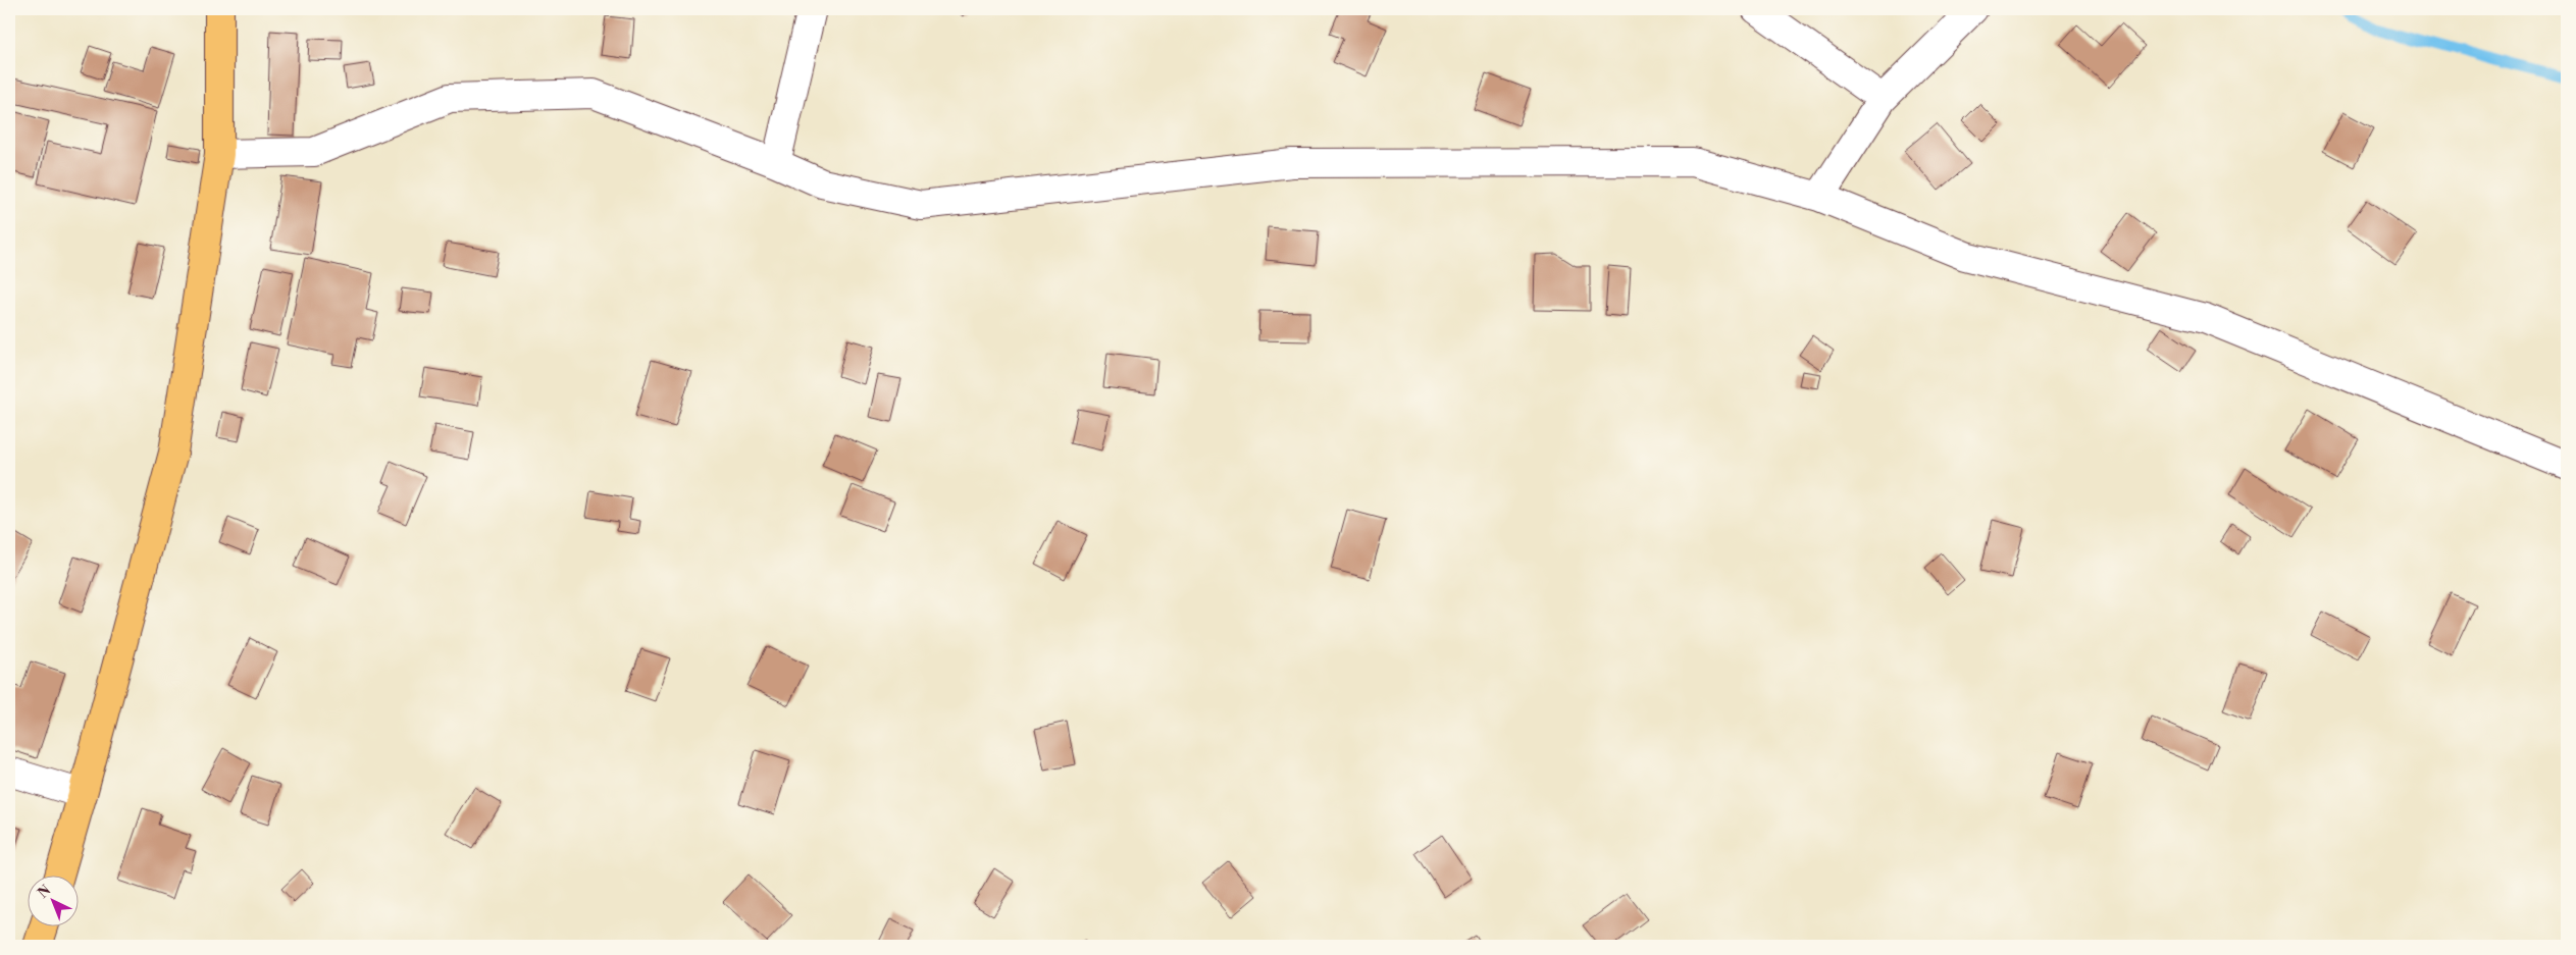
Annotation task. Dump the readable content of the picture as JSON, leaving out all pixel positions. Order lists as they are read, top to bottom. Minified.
{"north":"top left"}
